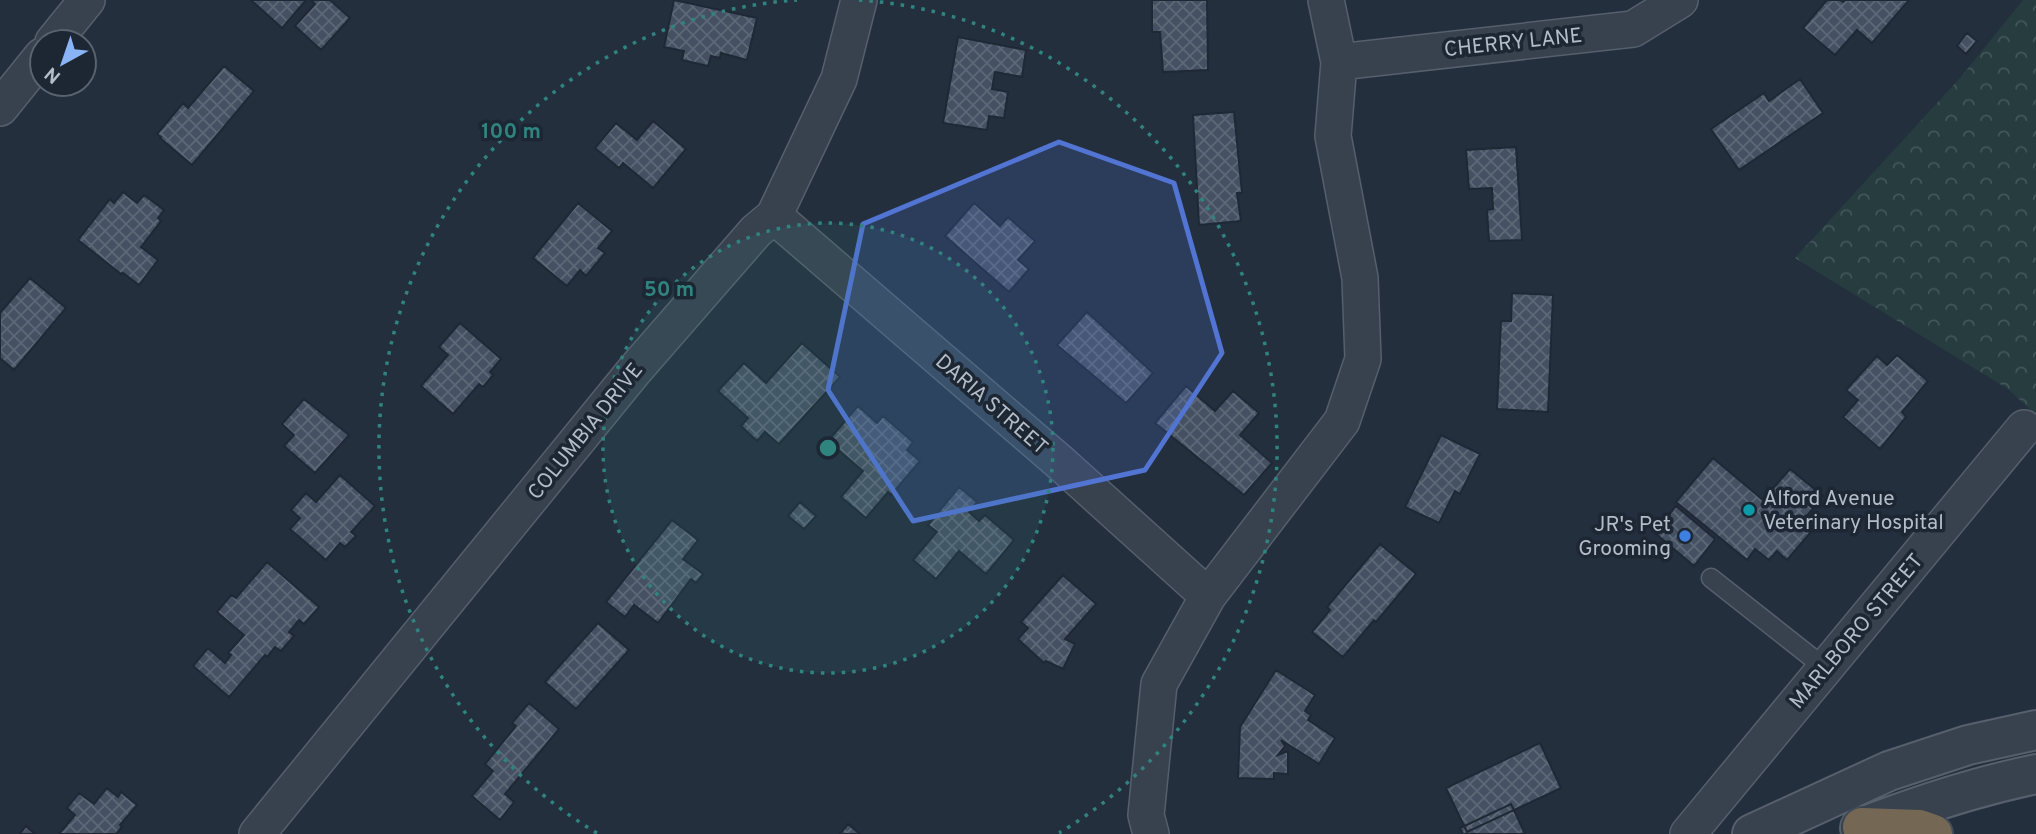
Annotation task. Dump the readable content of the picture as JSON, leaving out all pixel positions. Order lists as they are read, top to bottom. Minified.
{"streets":{"street":["CHERRY LANE","DARIA STREET","COLUMBIA DRIVE","MARLBORO STREET"]},"crossings":[["DARIA STREET","COLUMBIA DRIVE"]],"places":["Alford Avenue Veterinary Hospital","JR's Pet Grooming"],"north":"bottom left","rings":["100 m","50 m"]}
